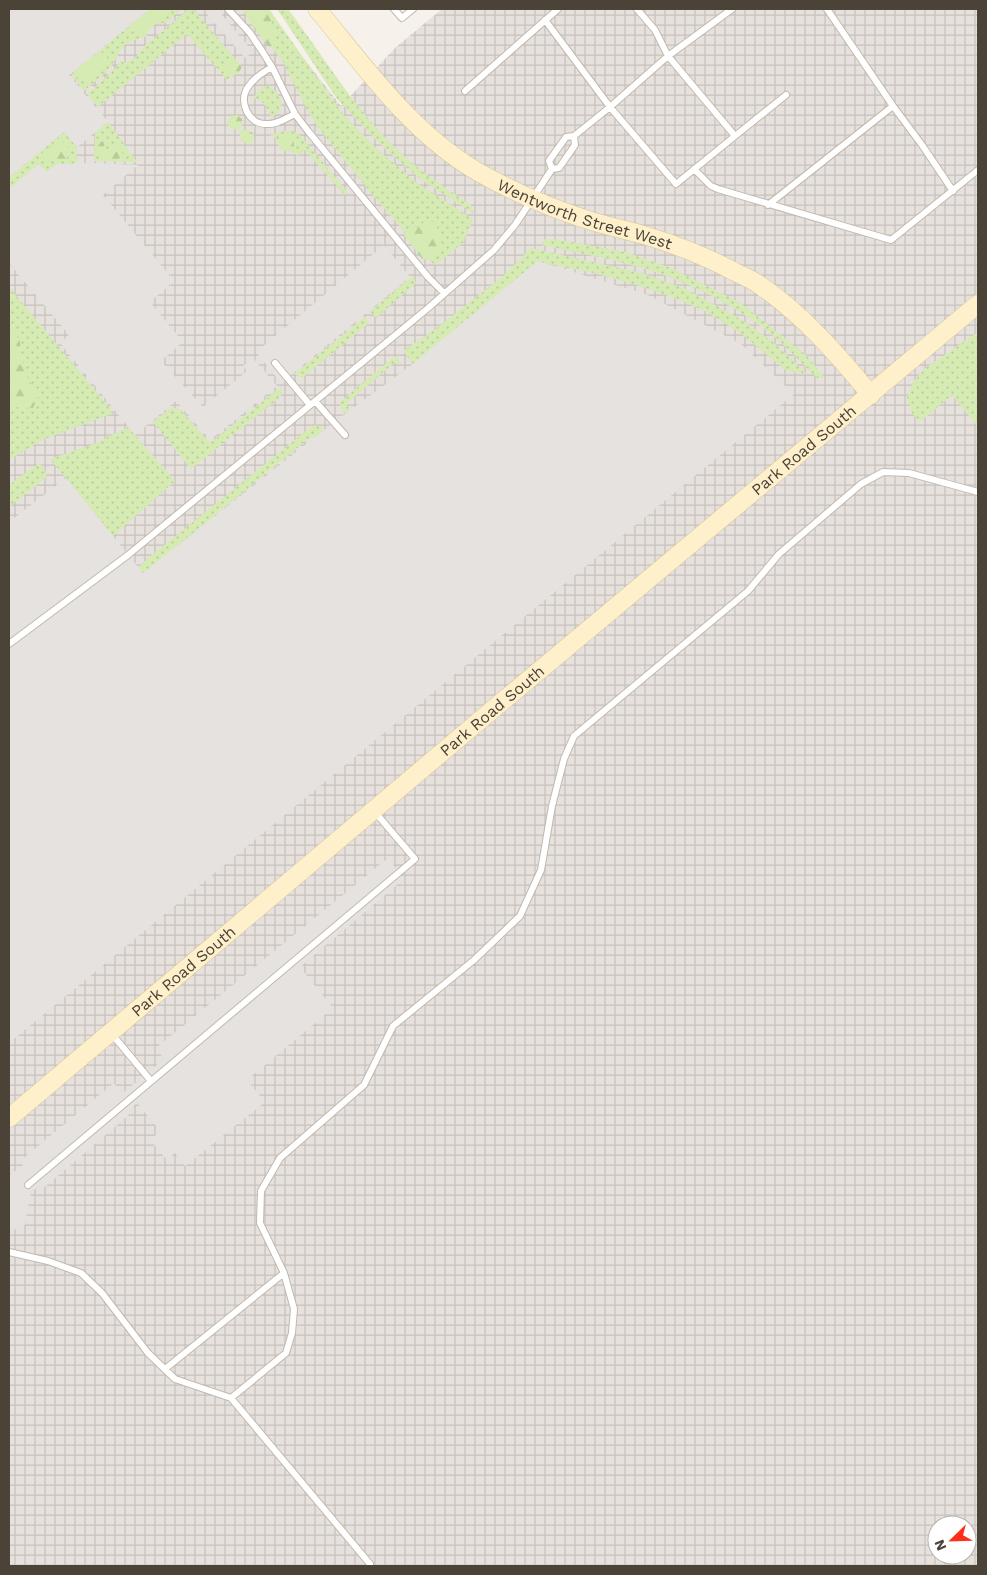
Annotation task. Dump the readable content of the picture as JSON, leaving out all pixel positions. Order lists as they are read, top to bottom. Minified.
{"streets":{"main road":["Wentworth Street West","Park Road South"]},"crossings":[["Wentworth Street West","Park Road South"]],"north":"bottom left"}
